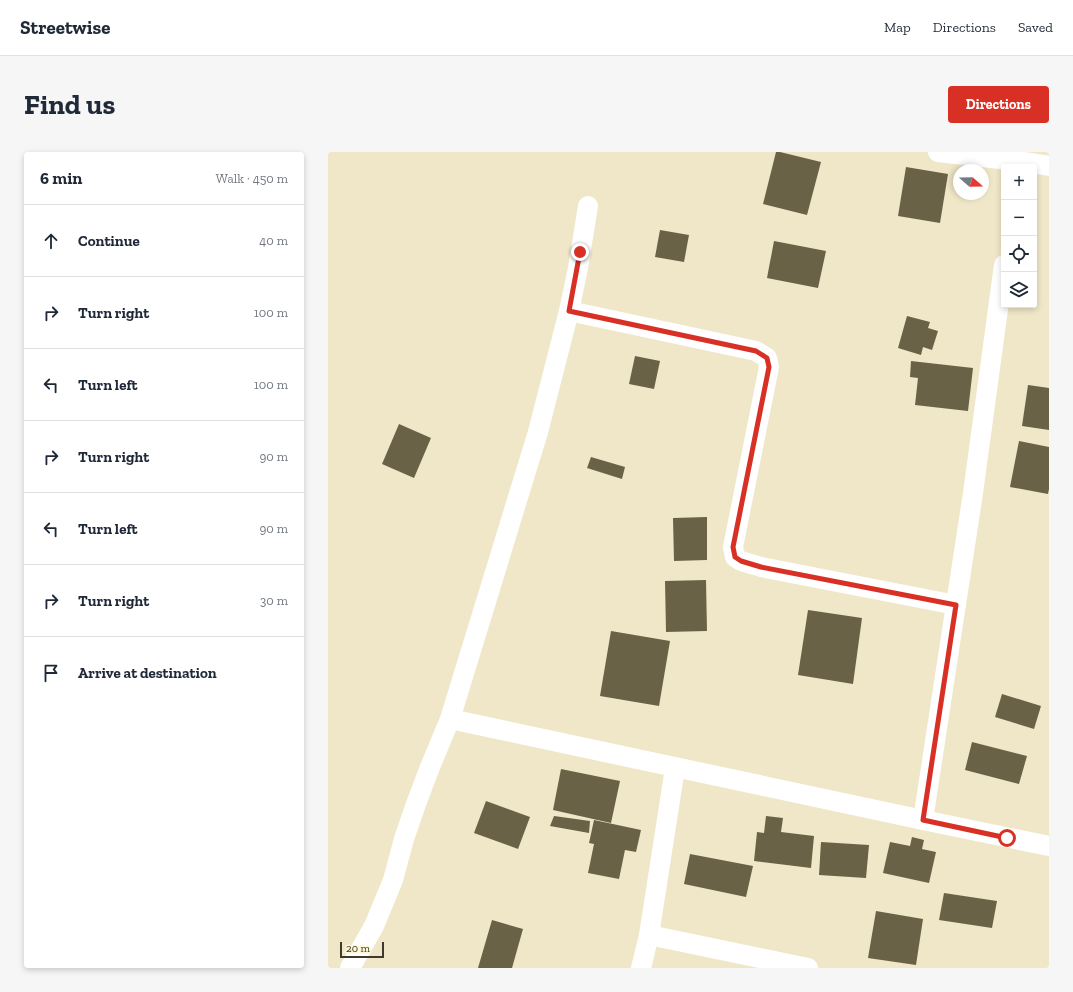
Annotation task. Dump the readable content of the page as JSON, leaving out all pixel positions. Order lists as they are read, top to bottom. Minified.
{"scale_bar":"20 m","north":"right","page":{"header":"Streetwise","nav":["Map","Directions","Saved"],"buttons":"Directions","title":"Find us","heading":["6 min","Walk · 450 m"],"map_buttons":["+","−"],"list":[["Continue","40 m"],["Turn right","100 m"],["Turn left","100 m"],["Turn right","90 m"],["Turn left","90 m"],["Turn right","30 m"],"Arrive at destination"],"scale":"20 m"}}
